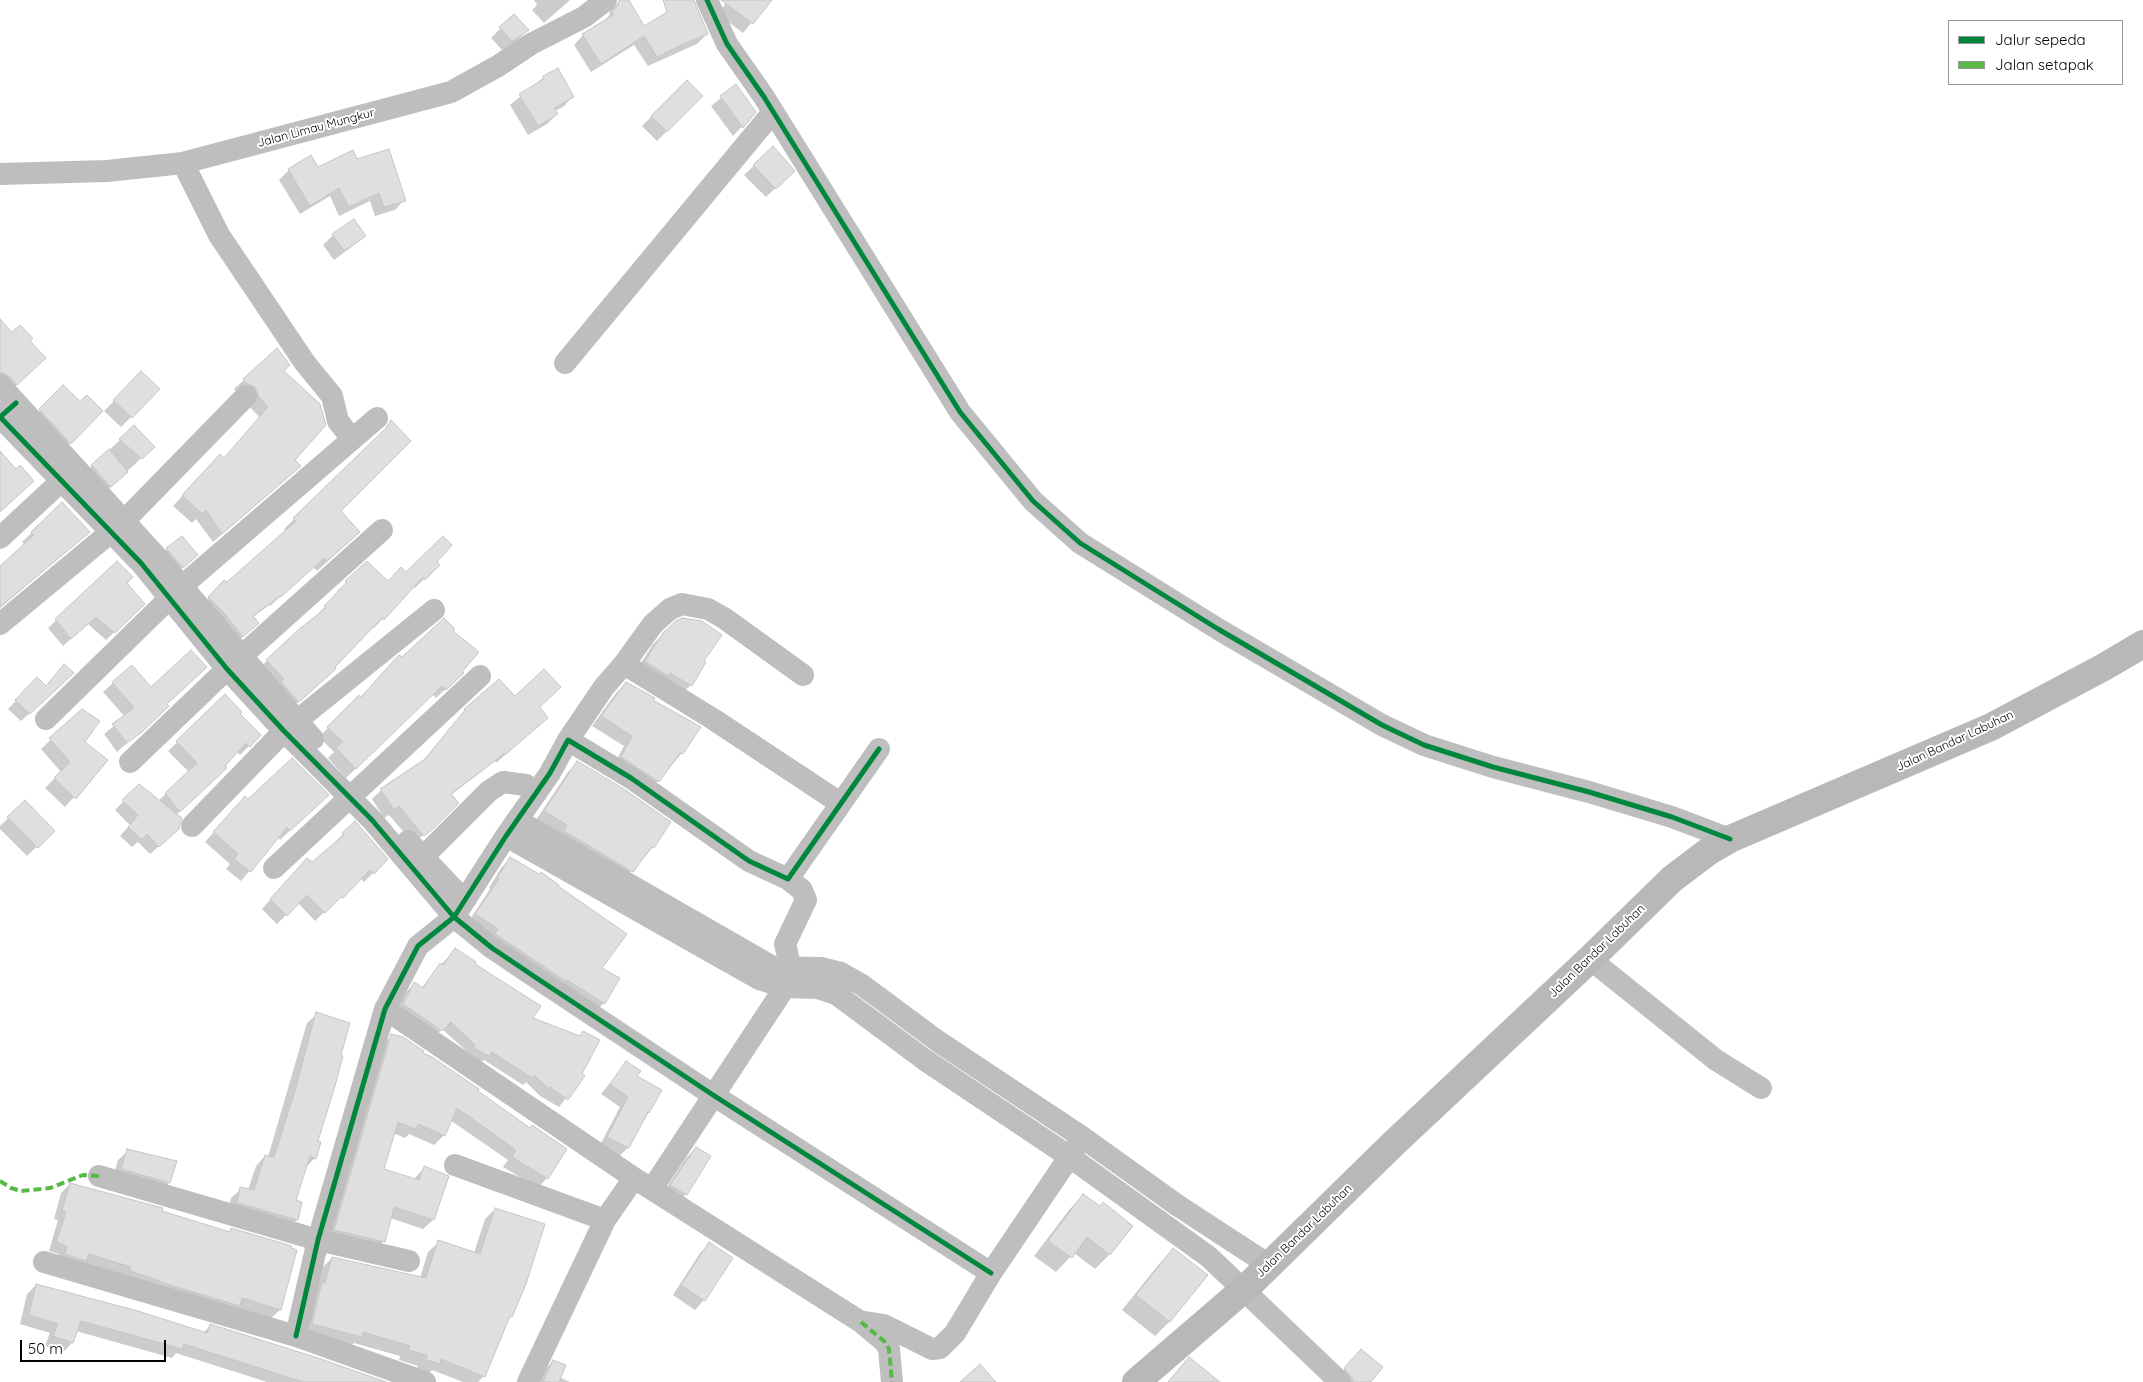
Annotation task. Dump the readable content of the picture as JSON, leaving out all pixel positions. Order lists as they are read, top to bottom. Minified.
{"streets":{"main road":["Jalan Bandar Labuhan"],"street":["Jalan Limau Mungkur"]},"legend":["Jalur sepeda","Jalan setapak"],"scale_bar":"50 m"}
